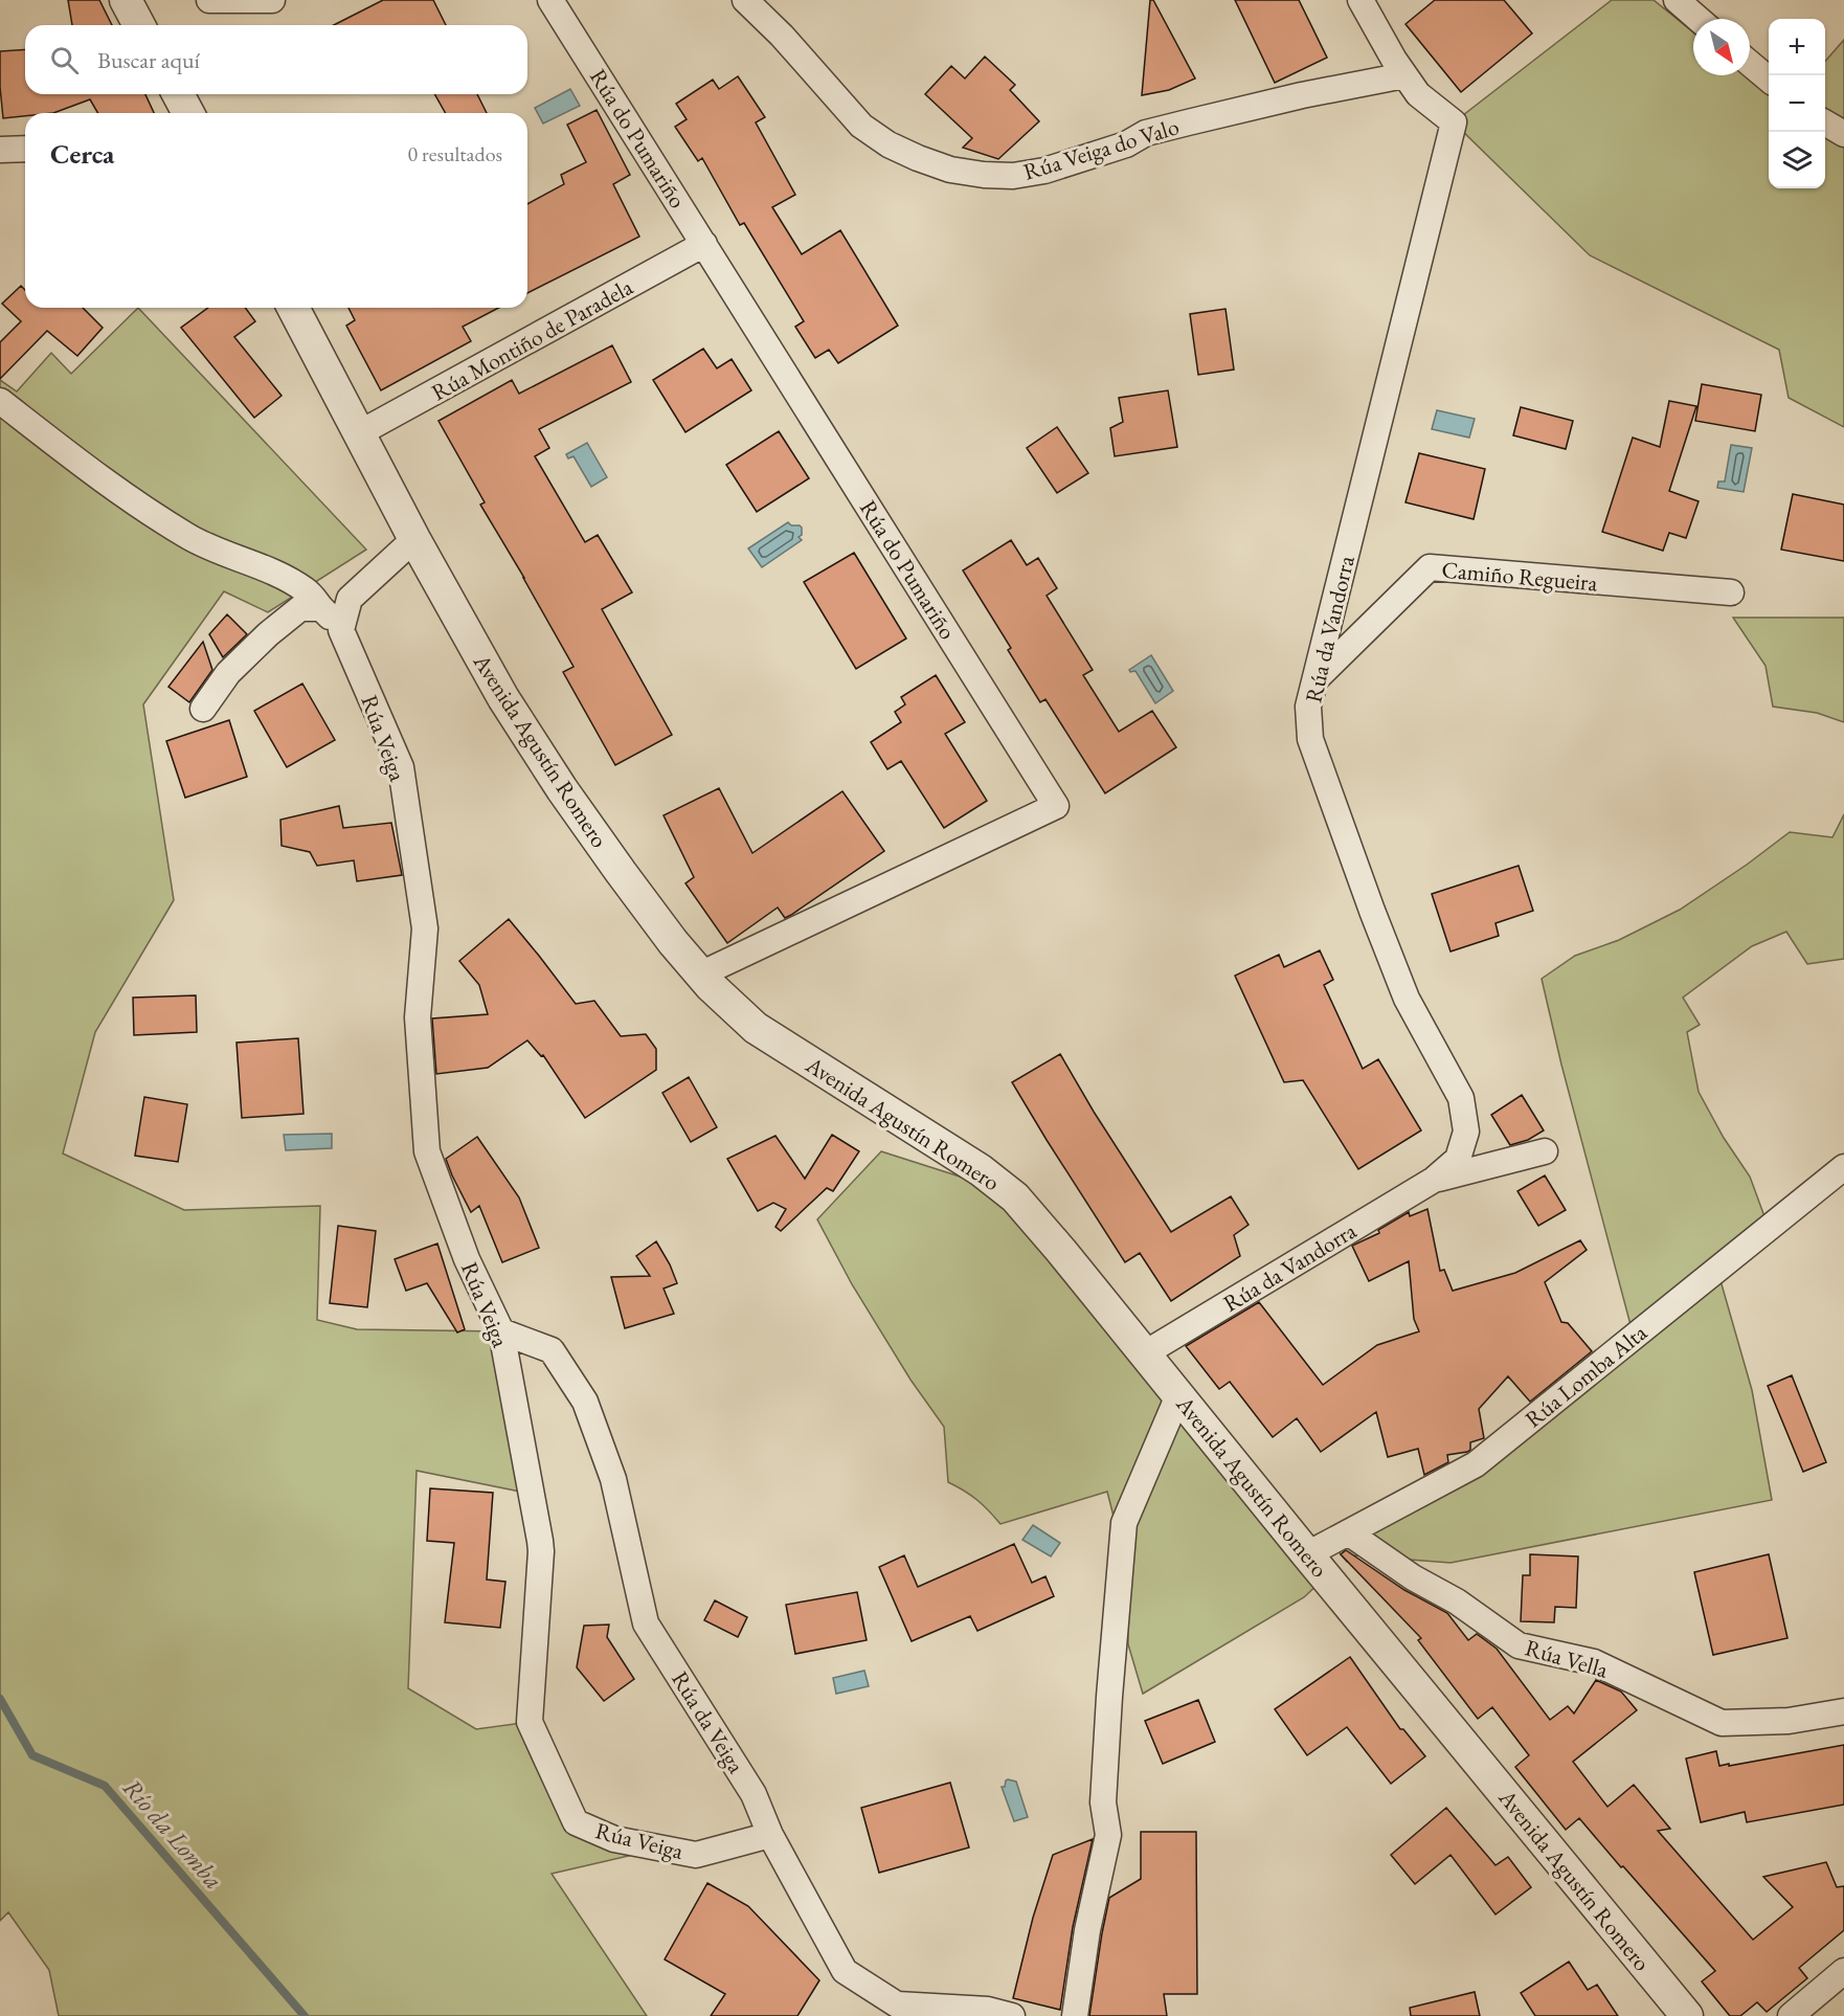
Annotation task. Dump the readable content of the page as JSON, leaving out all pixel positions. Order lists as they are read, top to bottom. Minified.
{"streets":{"street":["Rúa do Pumariño","Rúa Veiga do Valo","Rúa Montiño de Paradela","Camiño Regueira","Rúa da Vandorra","Rúa Veiga","Avenida Agustín Romero","Rúa Lomba Alta","Rúa Vella","Rúa da Veiga"]},"crossings":[["Rúa do Pumariño","Rúa Montiño de Paradela"],["Rúa do Pumariño","Avenida Agustín Romero"],["Rúa Veiga do Valo","Rúa da Vandorra"],["Rúa Montiño de Paradela","Avenida Agustín Romero"],["Camiño Regueira","Rúa da Vandorra"],["Rúa da Vandorra","Avenida Agustín Romero"],["Rúa Veiga","Rúa da Veiga"],["Avenida Agustín Romero","Rúa Lomba Alta"],["Rúa Lomba Alta","Rúa Vella"]],"water":["Río da Lomba"],"north":"bottom right","page":{"map_buttons":["+","−"],"search":"Buscar aquí","heading":["Cerca","0 resultados"]}}
